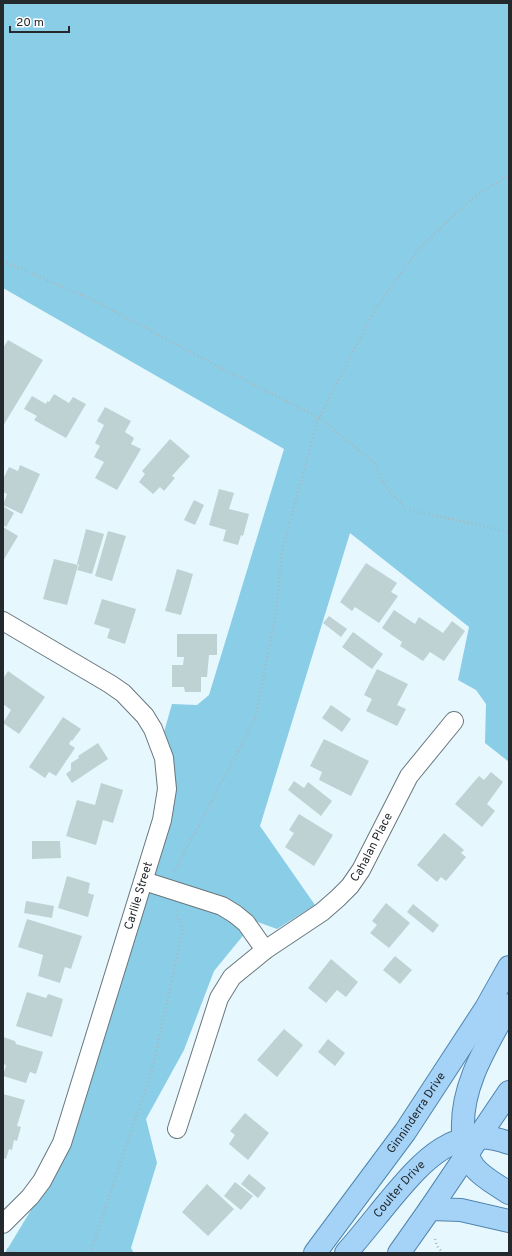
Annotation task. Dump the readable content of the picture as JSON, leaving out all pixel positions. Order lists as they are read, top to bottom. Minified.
{"streets":{"main road":["Ginninderra Drive","Coulter Drive"],"street":["Cahalan Place","Carlile Street"]},"scale_bar":"20 m"}
